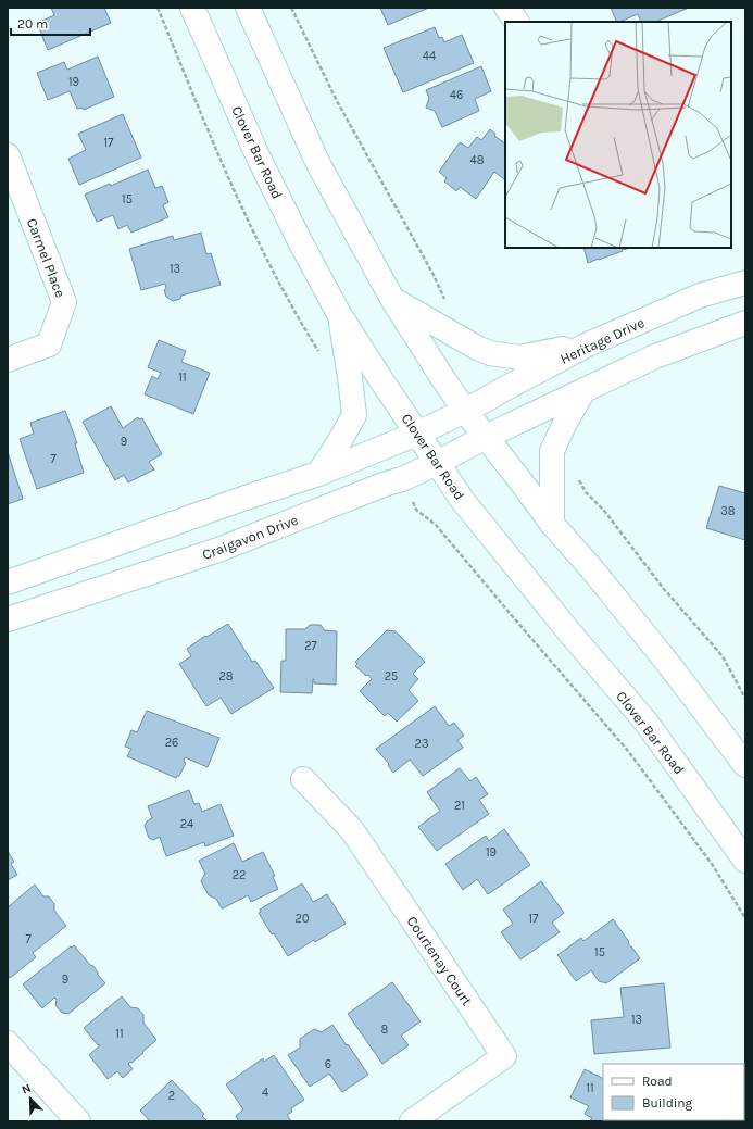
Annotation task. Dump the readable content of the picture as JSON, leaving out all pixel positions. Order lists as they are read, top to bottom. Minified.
{"streets":{"main road":["Clover Bar Road","Carmel Place","Heritage Drive","Craigavon Drive","Courtenay Court"]},"crossings":[["Clover Bar Road","Craigavon Drive"]],"house_numbers":["44","19","46","17","48","15","13","11","9","7","38","27","28","25","26","23","21","24","19","22","20","17","7","15","9","13","8","11","6","11","4","2"],"legend":["Road","Building"],"scale_bar":"20 m","north":"top left"}
